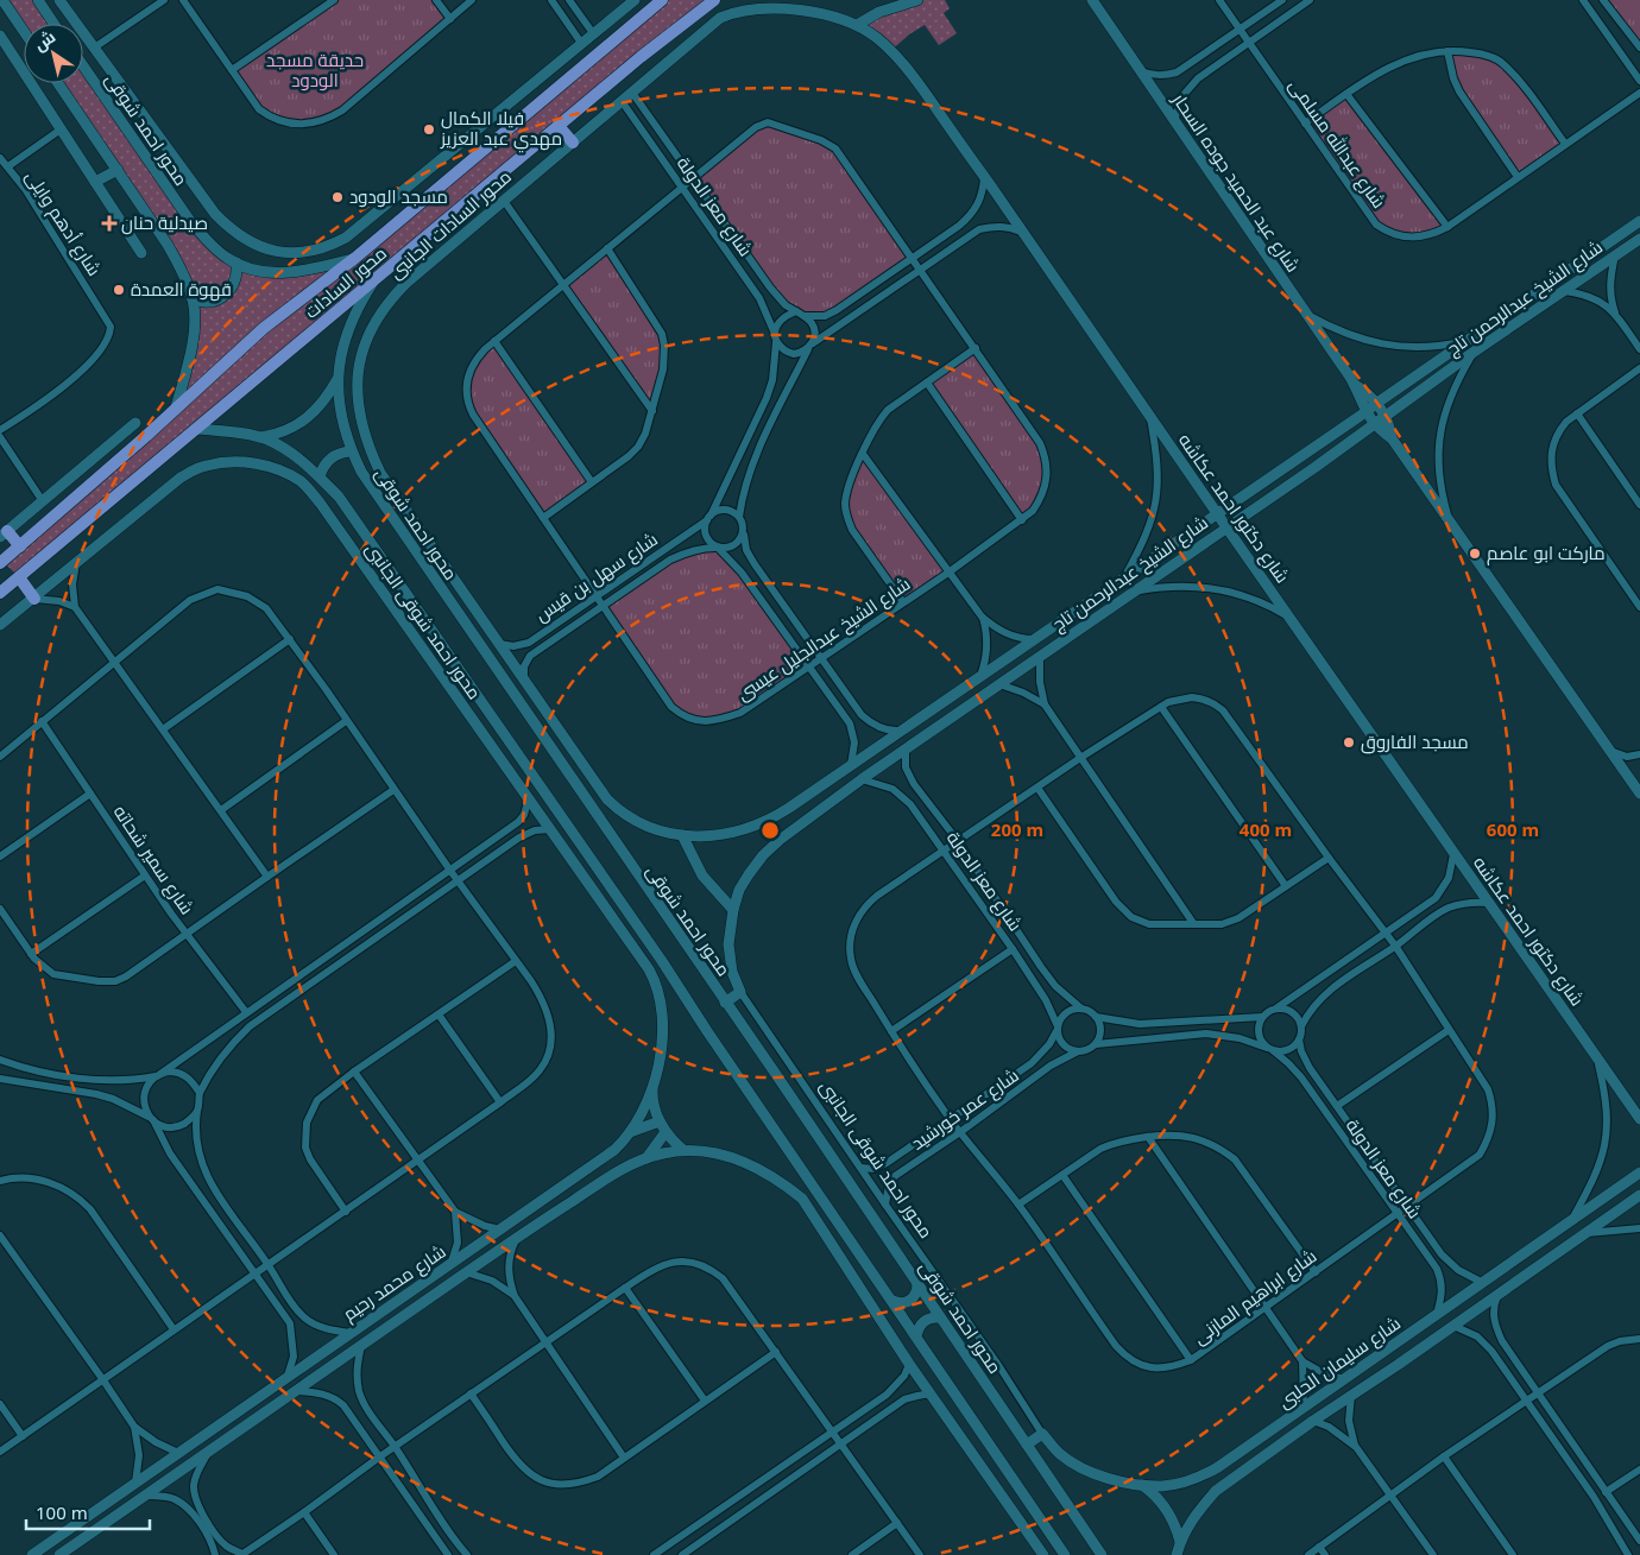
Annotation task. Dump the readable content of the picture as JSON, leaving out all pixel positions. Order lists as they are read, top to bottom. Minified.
{"streets":{"main road":["محور السادات"],"street":["محور احمد شوقى","شارع عبدالله مسلمى","شارع عبد الحميد جوده السحار","شارع معز الدولة","شارع أدهم وايلى","محور السادات الجانبى","شارع الشيخ عبدالرحمن تاج","شارع دكتور احمد عكاشه","شارع سهل بن قيس","محور احمد شوقى الجانبى","شارع الشيخ عبدالجليل عيسى","شارع سمير شحاته","شارع عمر خورشيد","شارع محمد رحيم","شارع ابراهيم المازنى","شارع سليمان الحلبى"]},"crossings":[["محور احمد شوقى","محور السادات"],["شارع عبد الحميد جوده السحار","شارع الشيخ عبدالرحمن تاج"],["شارع معز الدولة","محور السادات الجانبى"],["شارع معز الدولة","شارع الشيخ عبدالرحمن تاج"],["شارع معز الدولة","شارع سهل بن قيس"],["شارع معز الدولة","شارع الشيخ عبدالجليل عيسى"],["شارع معز الدولة","شارع عمر خورشيد"],["شارع معز الدولة","شارع ابراهيم المازنى"],["شارع معز الدولة","شارع سليمان الحلبى"],["محور السادات الجانبى","شارع دكتور احمد عكاشه"],["شارع الشيخ عبدالرحمن تاج","شارع دكتور احمد عكاشه"],["شارع الشيخ عبدالرحمن تاج","محور احمد شوقى الجانبى"],["شارع سهل بن قيس","شارع الشيخ عبدالجليل عيسى"],["محور احمد شوقى الجانبى","شارع عمر خورشيد"],["محور احمد شوقى الجانبى","شارع محمد رحيم"],["محور احمد شوقى الجانبى","شارع سليمان الحلبى"],["شارع عمر خورشيد","شارع ابراهيم المازنى"]],"parks":["حديقة مسجد الودود"],"places":{"other":["فيلا الكمال مهدي عبد العزيز","مسجد الودود","قهوة العمدة","ماركت ابو عاصم","مسجد الفاروق"],"health":["صيدلية حنان"]},"scale_bar":"100 m","north":"top left","rings":["200 m","400 m","600 m"]}
